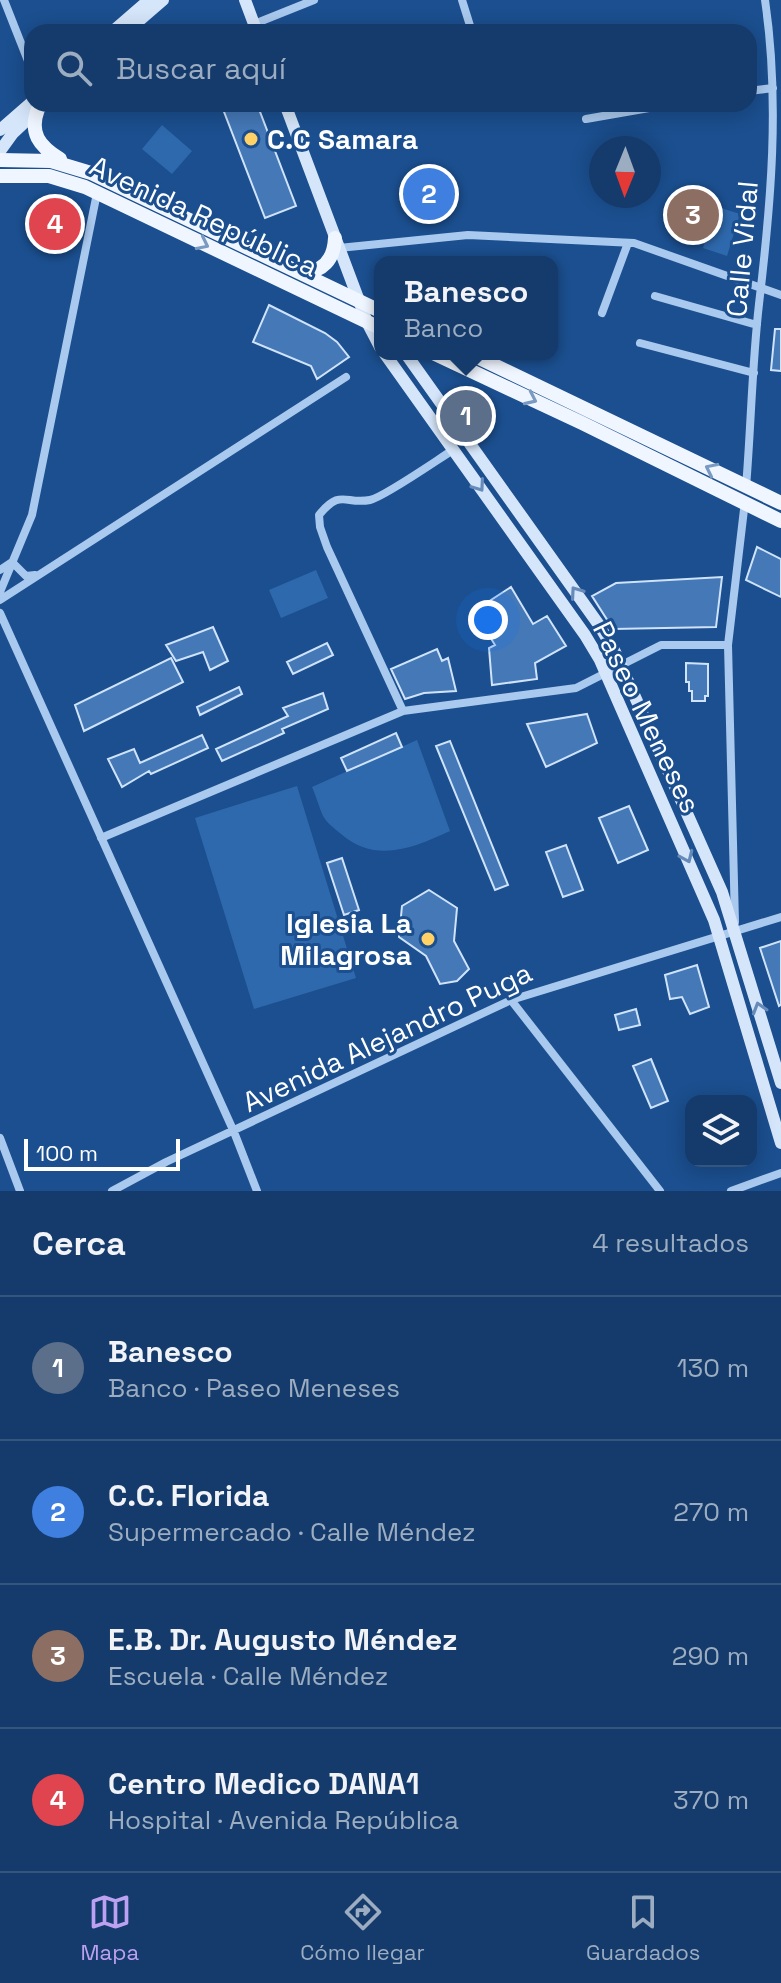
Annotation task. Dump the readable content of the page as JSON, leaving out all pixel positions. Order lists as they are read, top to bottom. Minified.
{"streets":{"main road":["Avenida República"],"street":["Calle Vidal","Paseo Meneses","Avenida Alejandro Puga"]},"crossings":[["Calle Vidal","Paseo Meneses"],["Calle Vidal","Avenida Alejandro Puga"],["Paseo Meneses","Avenida Alejandro Puga"]],"places":["C.C Samara","Iglesia La Milagrosa"],"scale_bar":"100 m","north":"bottom","page":{"search":"Buscar aquí","pins":["2","3","4","1"],"popup":["Banesco","Banco"],"scale":"100 m","heading":["Cerca","4 resultados"],"list":[{"mark":"1","name":"Banesco","note":"Banco · Paseo Meneses","value":"130 m"},{"mark":"2","name":"C.C. Florida","note":"Supermercado · Calle Méndez","value":"270 m"},{"mark":"3","name":"E.B. Dr. Augusto Méndez","note":"Escuela · Calle Méndez","value":"290 m"},{"mark":"4","name":"Centro Medico DANA1","note":"Hospital · Avenida República","value":"370 m"}],"nav":["Mapa","Cómo llegar","Guardados"]}}
